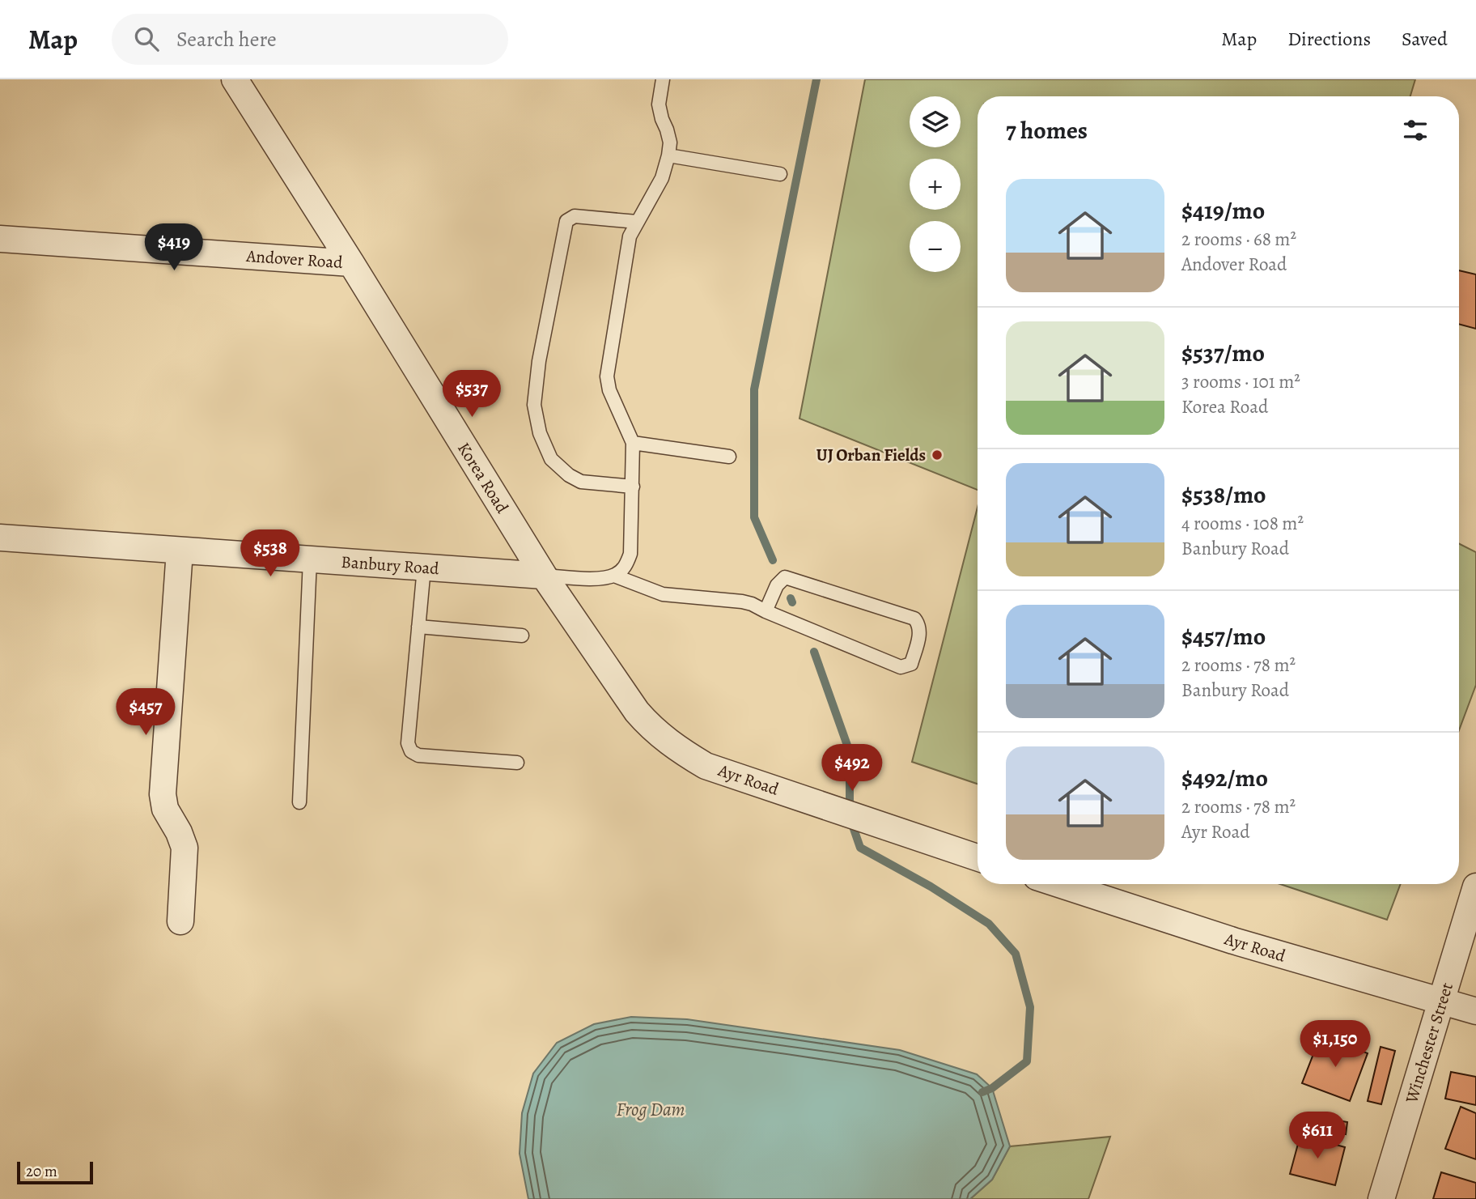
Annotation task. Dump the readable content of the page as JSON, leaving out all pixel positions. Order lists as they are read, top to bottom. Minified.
{"streets":{"street":["Andover Road","Korea Road","Banbury Road","Ayr Road","Winchester Street"]},"crossings":[["Andover Road","Korea Road"],["Korea Road","Banbury Road"],["Korea Road","Ayr Road"],["Ayr Road","Winchester Street"]],"water":["Frog Dam"],"places":["UJ Orban Fields"],"scale_bar":"20 m","page":{"header":"Map","search":"Search here","nav":["Map","Directions","Saved"],"map_buttons":["+","−"],"heading":"7 homes","list":[{"name":"$419/mo","note":"2 rooms · 68 m² · Andover Road"},{"name":"$537/mo","note":"3 rooms · 101 m² · Korea Road"},{"name":"$538/mo","note":"4 rooms · 108 m² · Banbury Road"},{"name":"$457/mo","note":"2 rooms · 78 m² · Banbury Road"},{"name":"$492/mo","note":"2 rooms · 78 m² · Ayr Road"}],"price":["$419","$537","$538","$457","$492","$1,150","$611"],"scale":"20 m"}}
